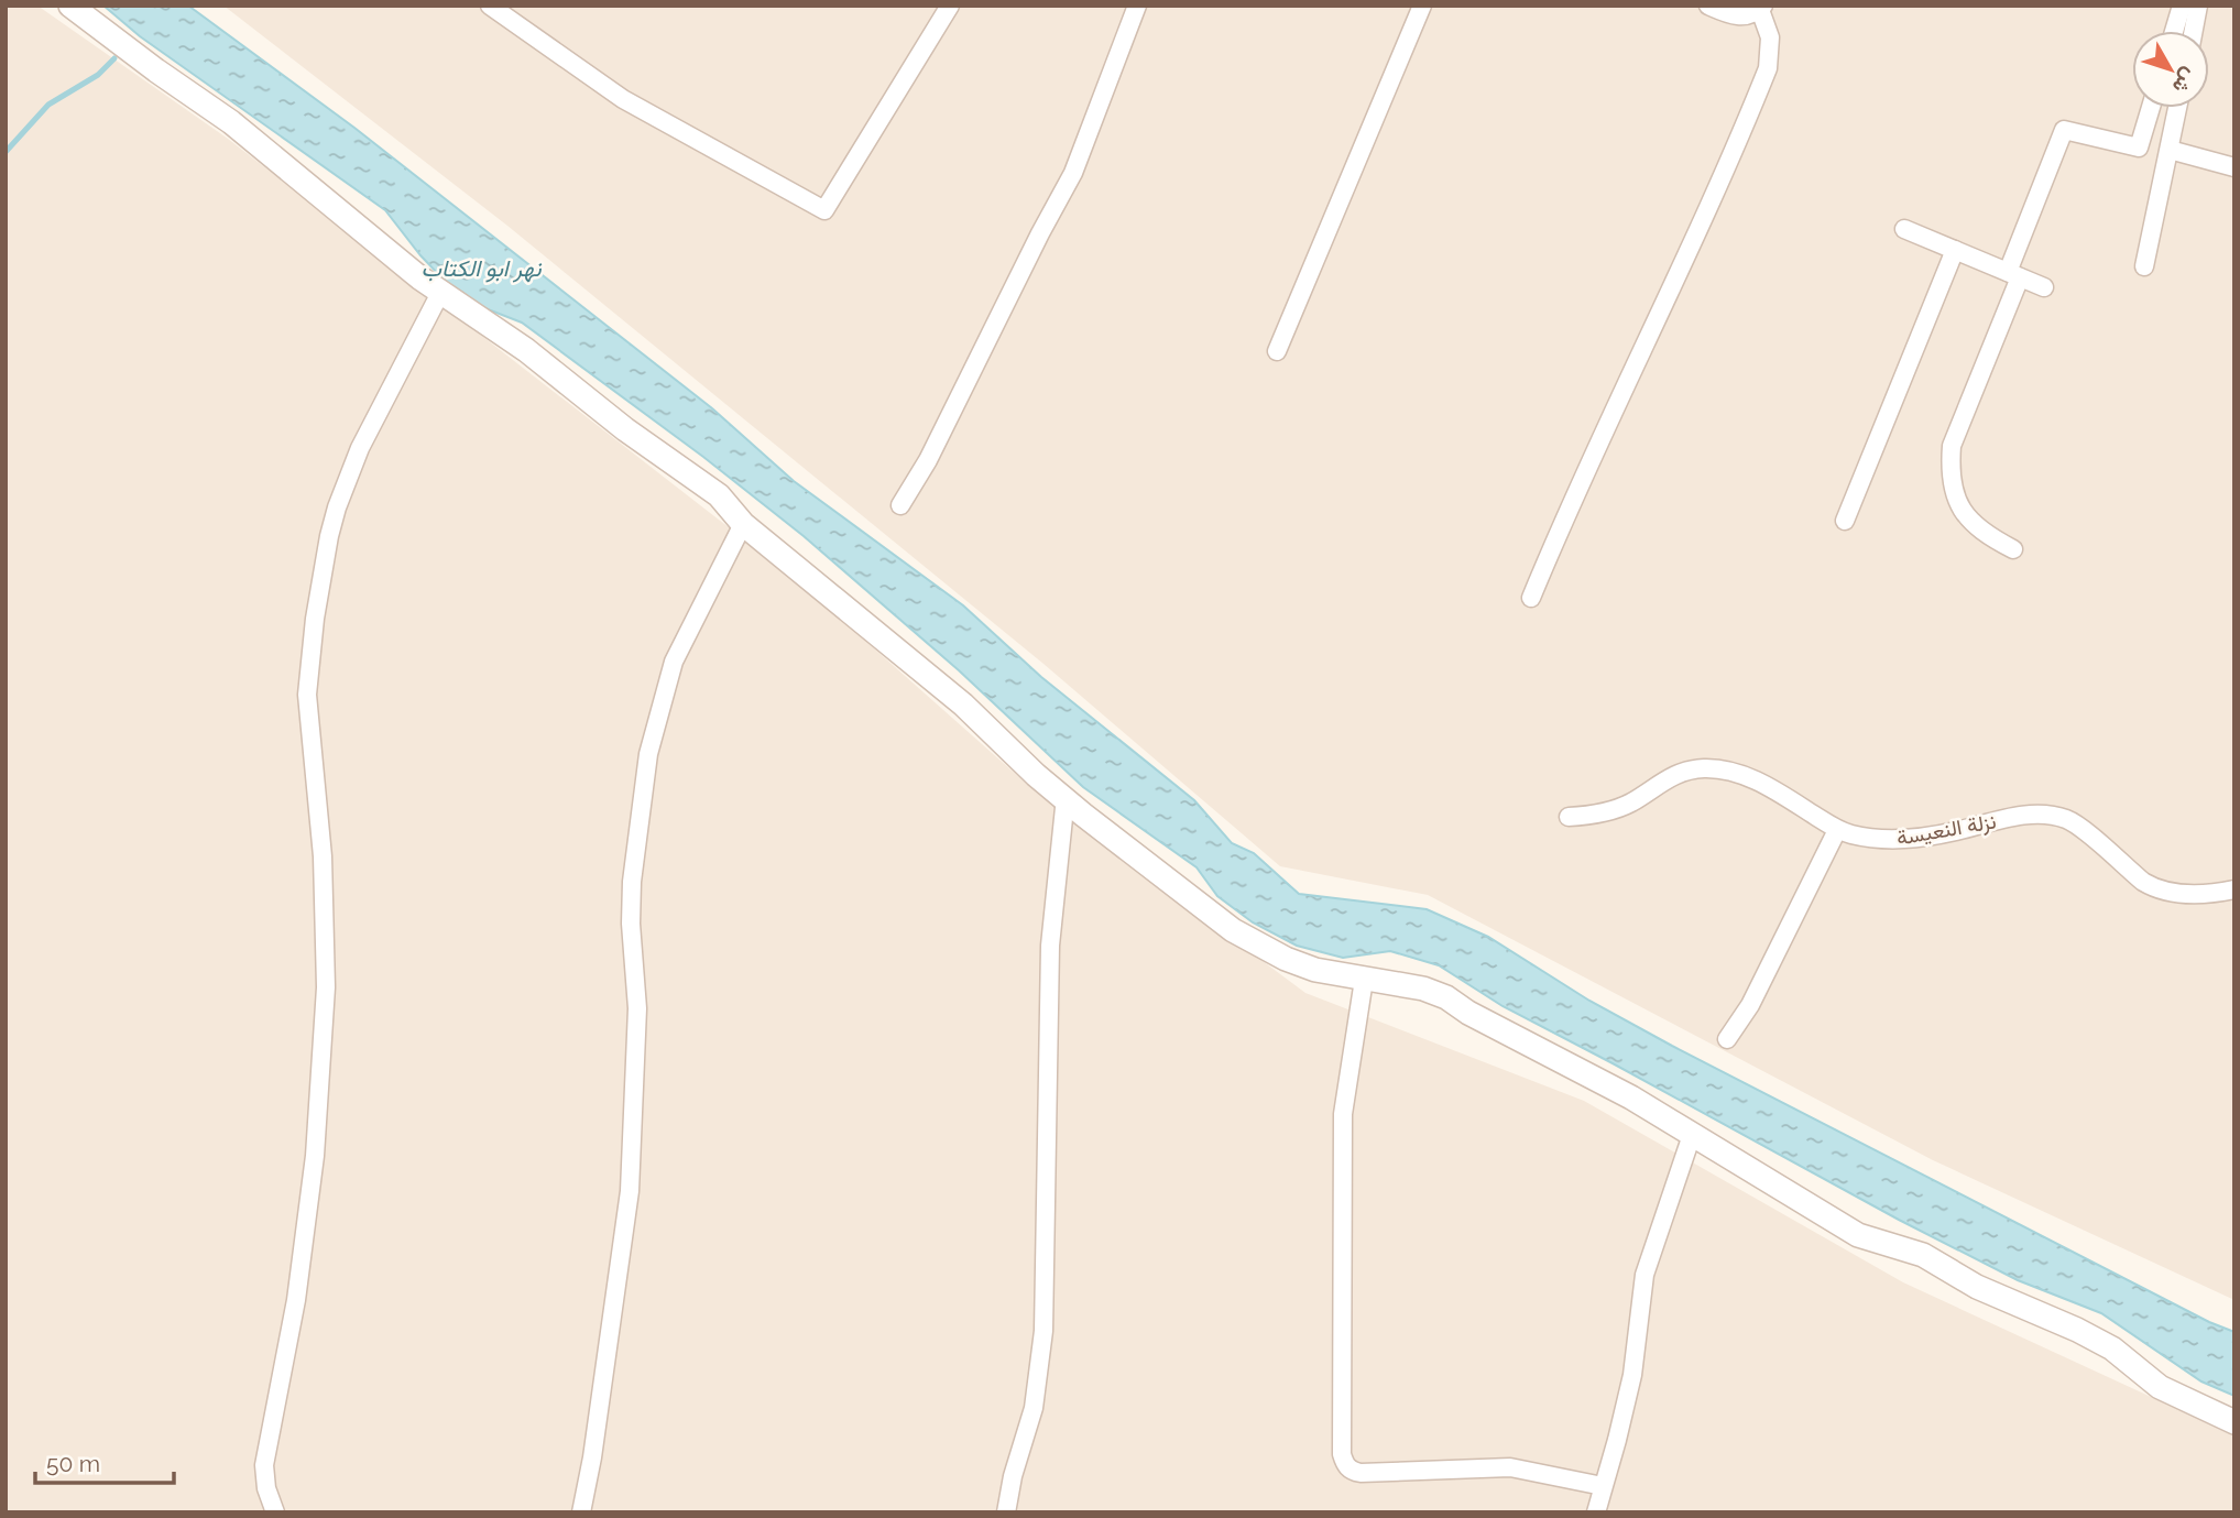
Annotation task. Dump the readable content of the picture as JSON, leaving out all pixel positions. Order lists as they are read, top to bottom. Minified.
{"streets":{"street":["نزلة النعيسة"]},"water":["نهر ابو الكتاب"],"scale_bar":"50 m","north":"bottom right"}
